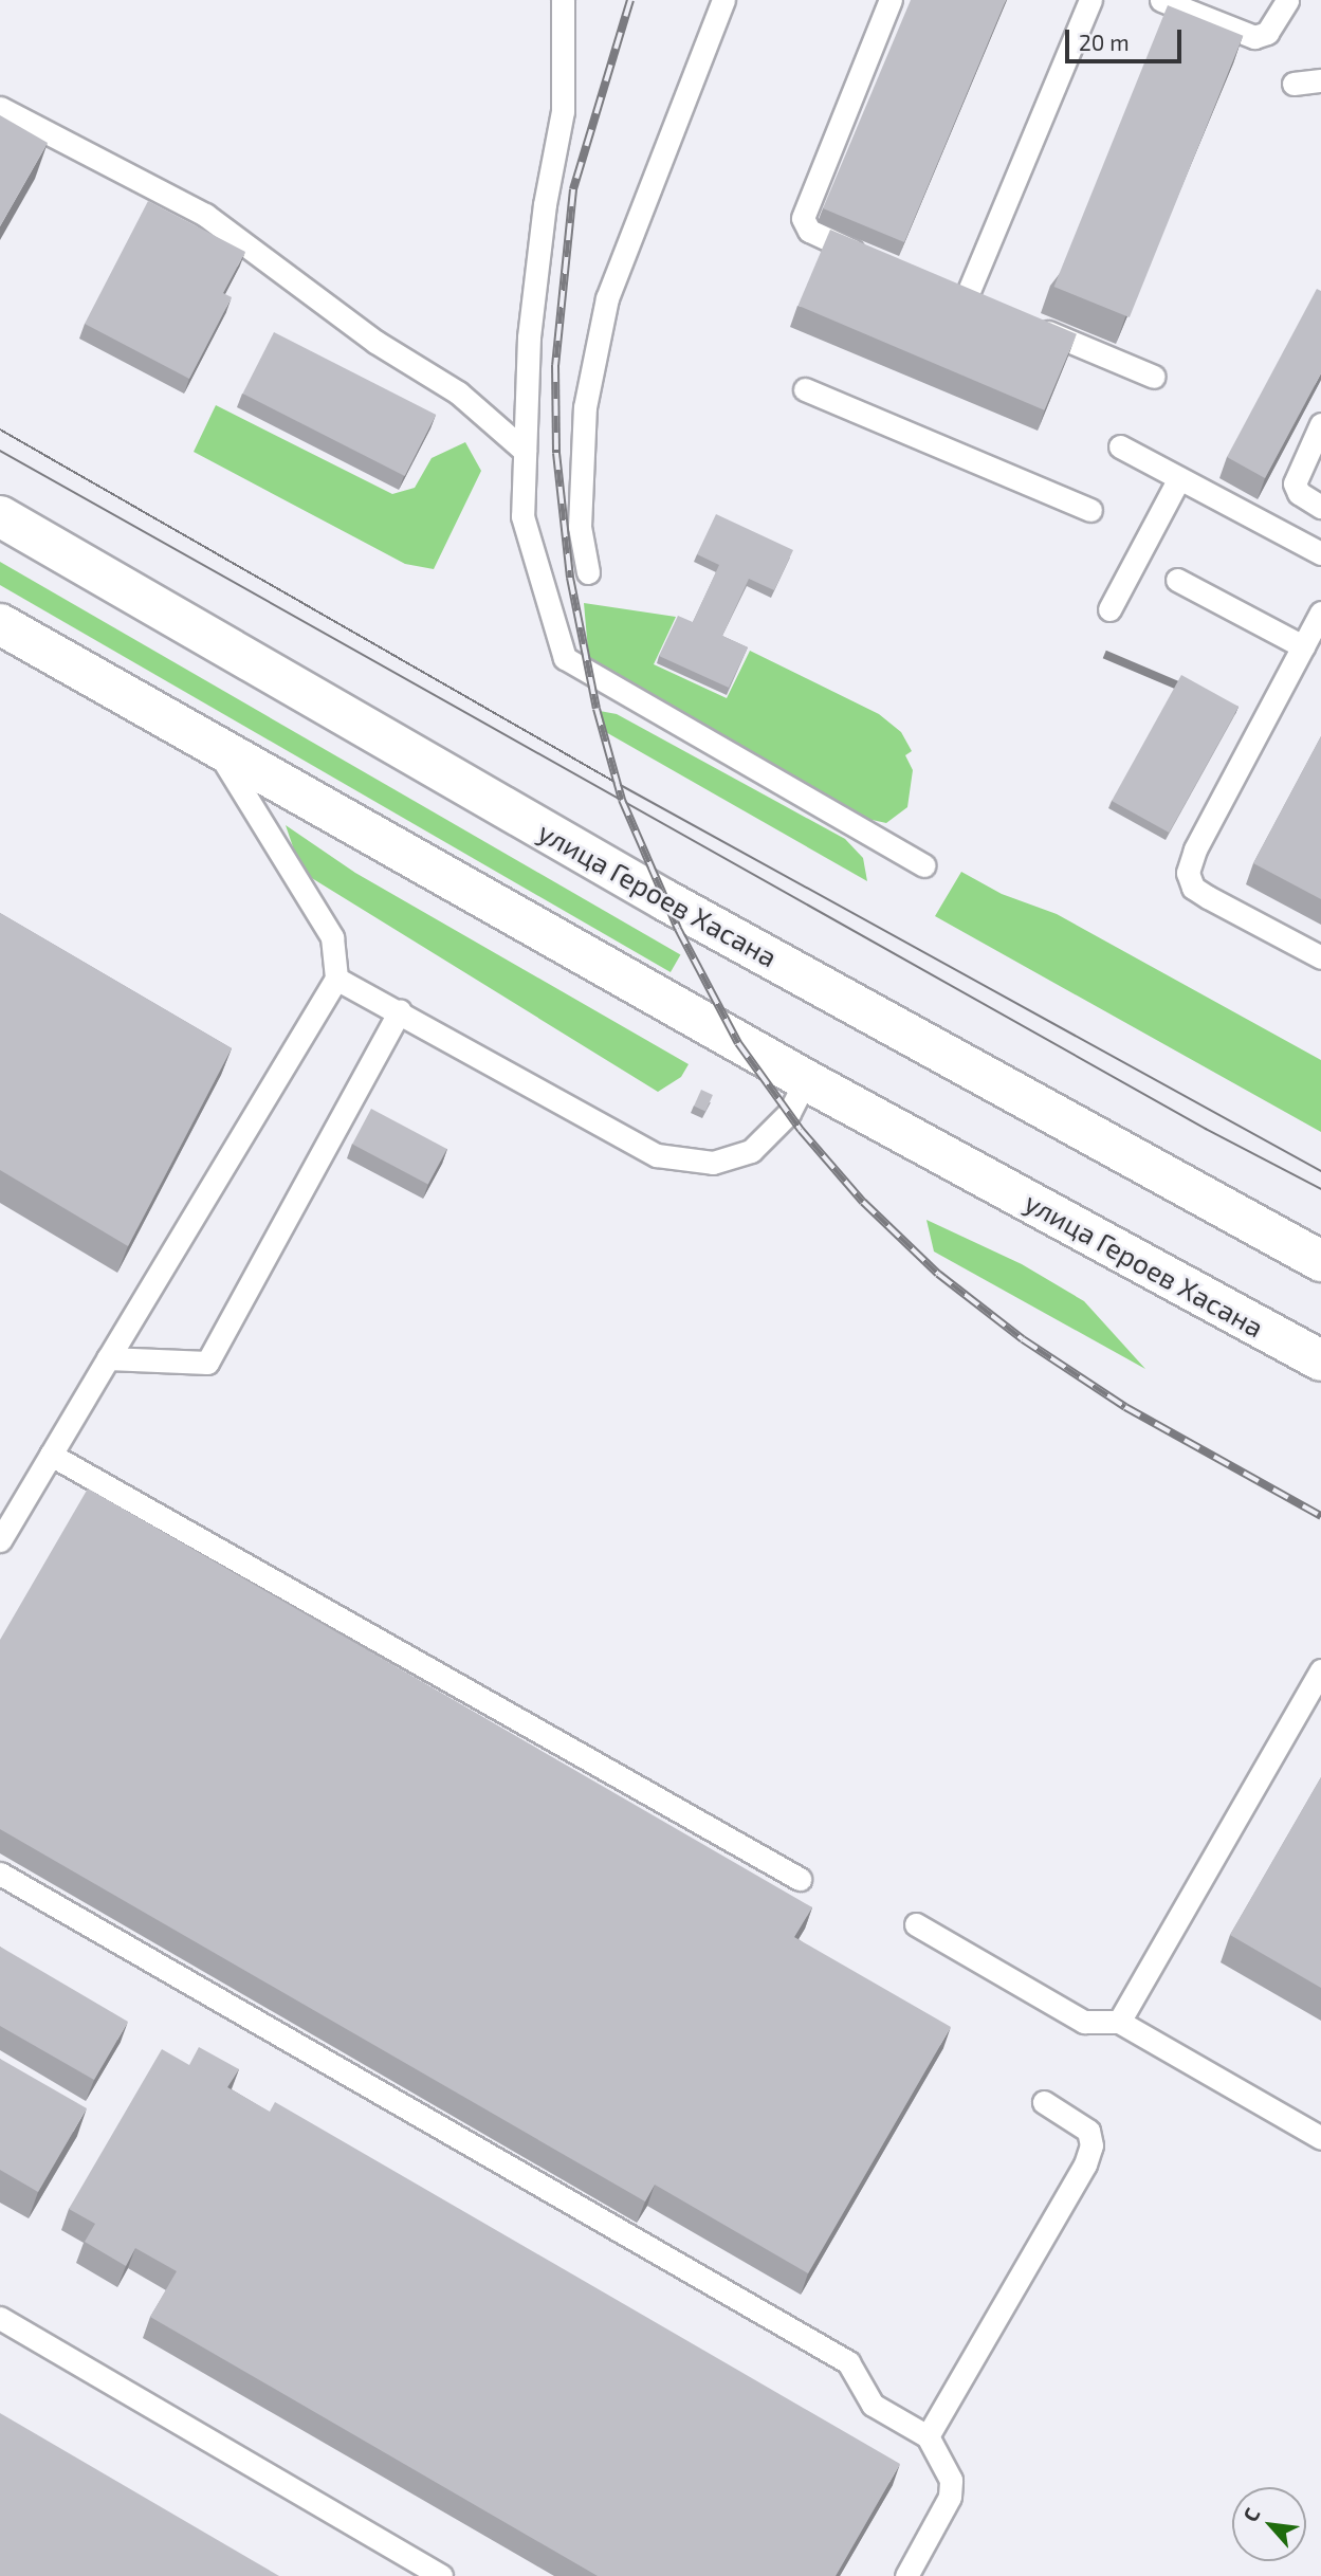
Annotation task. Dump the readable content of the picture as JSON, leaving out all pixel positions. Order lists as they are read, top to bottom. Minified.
{"streets":{"main road":["улица Героев Хасана"]},"scale_bar":"20 m","north":"top left"}
